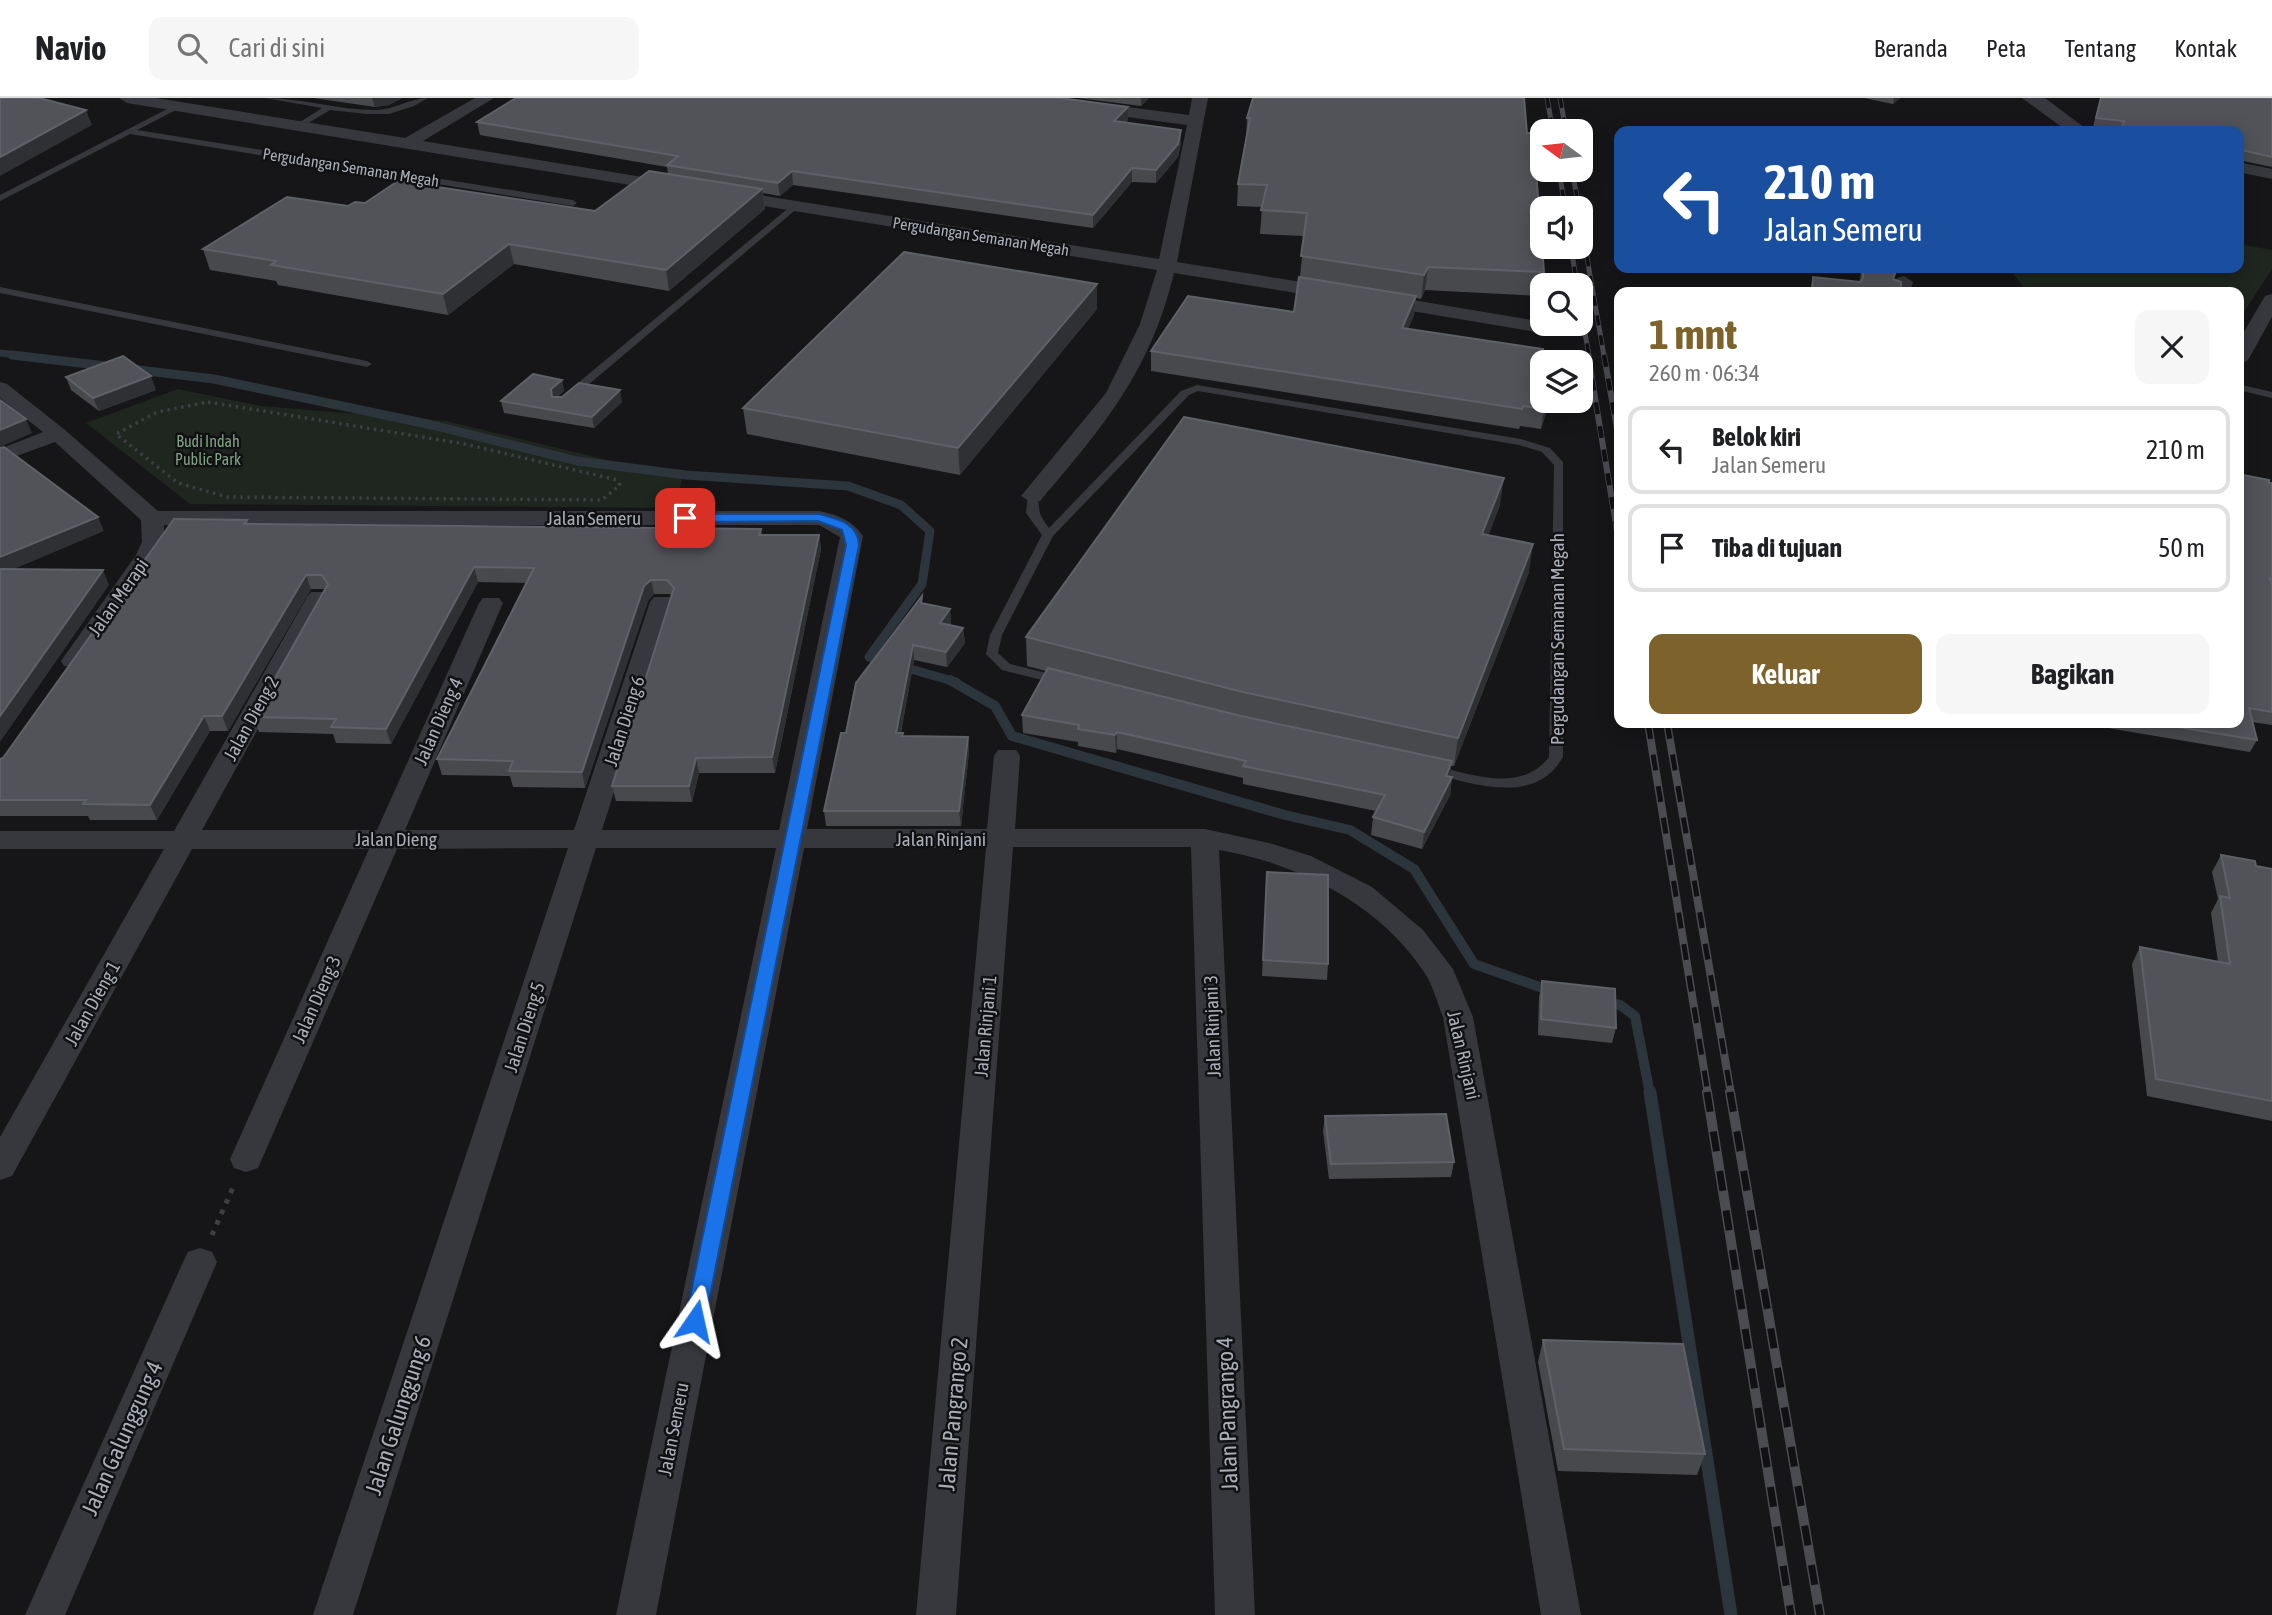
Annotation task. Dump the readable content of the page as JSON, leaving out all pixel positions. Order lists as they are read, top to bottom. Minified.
{"streets":{"street":["Pergudangan Semanan Megah","Jalan Semeru","Jalan Merapi","Jalan Dieng 2","Jalan Dieng 4","Jalan Dieng 6","Jalan Dieng","Jalan Rinjani","Jalan Dieng 3","Jalan Dieng 1","Jalan Rinjani 1","Jalan Rinjani 3","Jalan Dieng 5","Jalan Pangrango 2","Jalan Pangrango 4","Jalan Galunggung 6","Jalan Galunggung 4"]},"crossings":[["Jalan Semeru","Jalan Merapi"],["Jalan Semeru","Jalan Dieng"],["Jalan Semeru","Jalan Rinjani"],["Jalan Dieng 2","Jalan Dieng"],["Jalan Dieng 2","Jalan Dieng 1"],["Jalan Dieng 4","Jalan Dieng"],["Jalan Dieng 4","Jalan Dieng 3"],["Jalan Dieng 6","Jalan Dieng"],["Jalan Dieng 6","Jalan Dieng 5"],["Jalan Dieng","Jalan Rinjani"],["Jalan Dieng","Jalan Dieng 3"],["Jalan Dieng","Jalan Dieng 1"],["Jalan Dieng","Jalan Dieng 5"],["Jalan Rinjani","Jalan Rinjani 1"],["Jalan Rinjani","Jalan Rinjani 3"],["Jalan Rinjani 1","Jalan Pangrango 2"],["Jalan Rinjani 3","Jalan Pangrango 4"],["Jalan Dieng 5","Jalan Galunggung 6"]],"parks":["Budi Indah Public Park"],"north":"left","page":{"header":"Navio","search":"Cari di sini","nav":["Beranda","Peta","Tentang","Kontak"],"turn":["210 m","Jalan Semeru"],"heading":["1 mnt","260 m · 06:34"],"list":[{"name":"Belok kiri","note":"Jalan Semeru","value":"210 m"},{"name":"Tiba di tujuan","value":"50 m"}],"buttons":["Keluar","Bagikan"]}}
